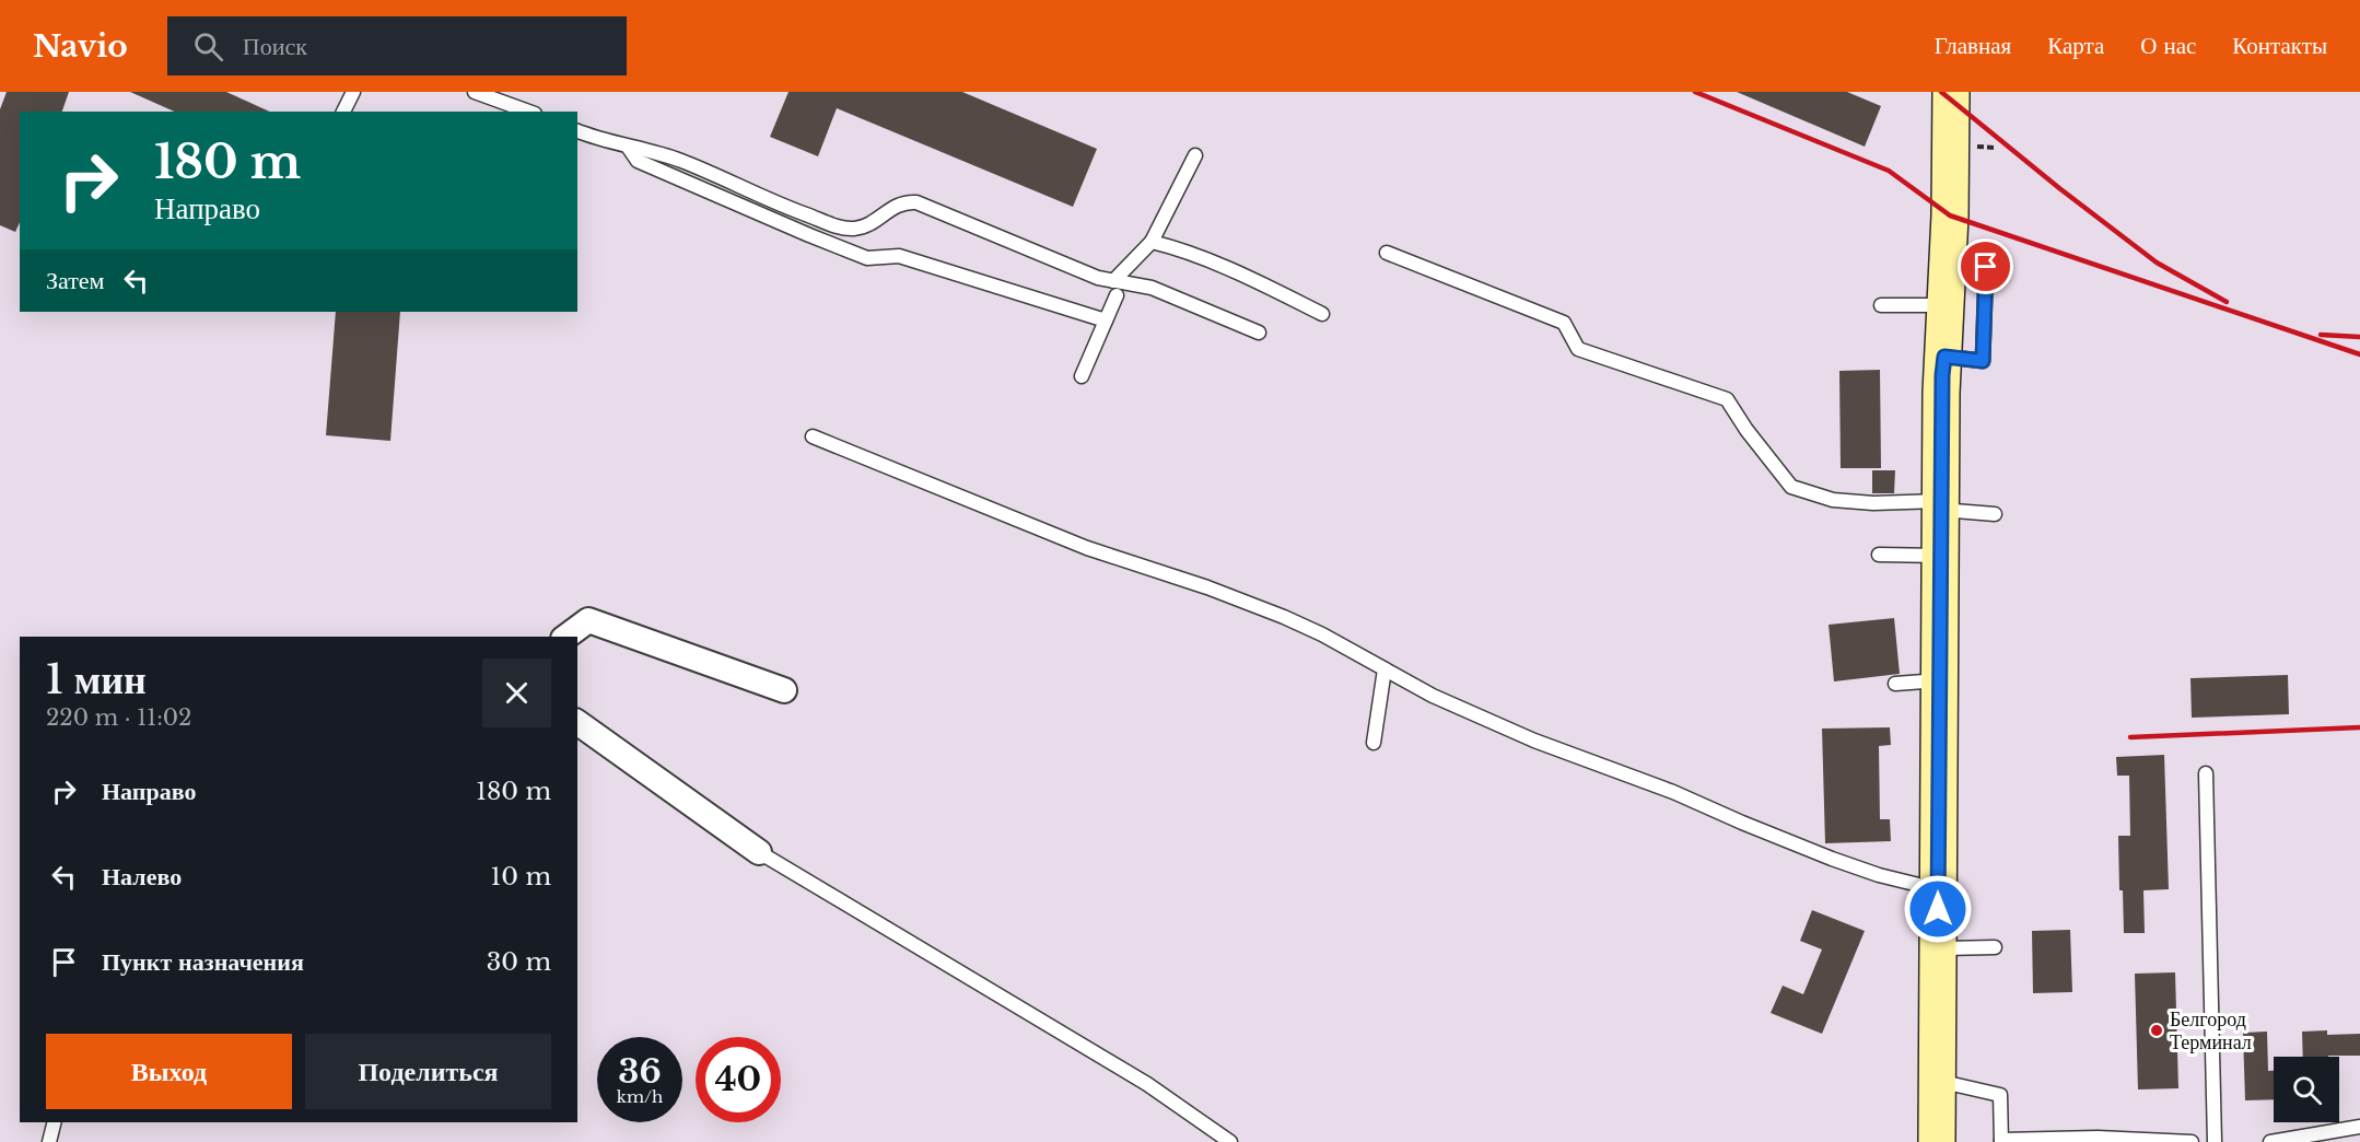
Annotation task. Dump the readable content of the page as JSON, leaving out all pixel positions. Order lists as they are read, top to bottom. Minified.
{"places":["Белгород Терминал"],"page":{"header":"Navio","search":"Поиск","nav":["Главная","Карта","О нас","Контакты"],"turn":["180 m","Направо"],"then":"Затем","heading":["1 мин","220 m · 11:02"],"list":[{"name":"Направо","value":"180 m"},{"name":"Налево","value":"10 m"},{"name":"Пункт назначения","value":"30 m"}],"buttons":["Выход","Поделиться"],"speed":"36 km/h","limit":"40"}}
